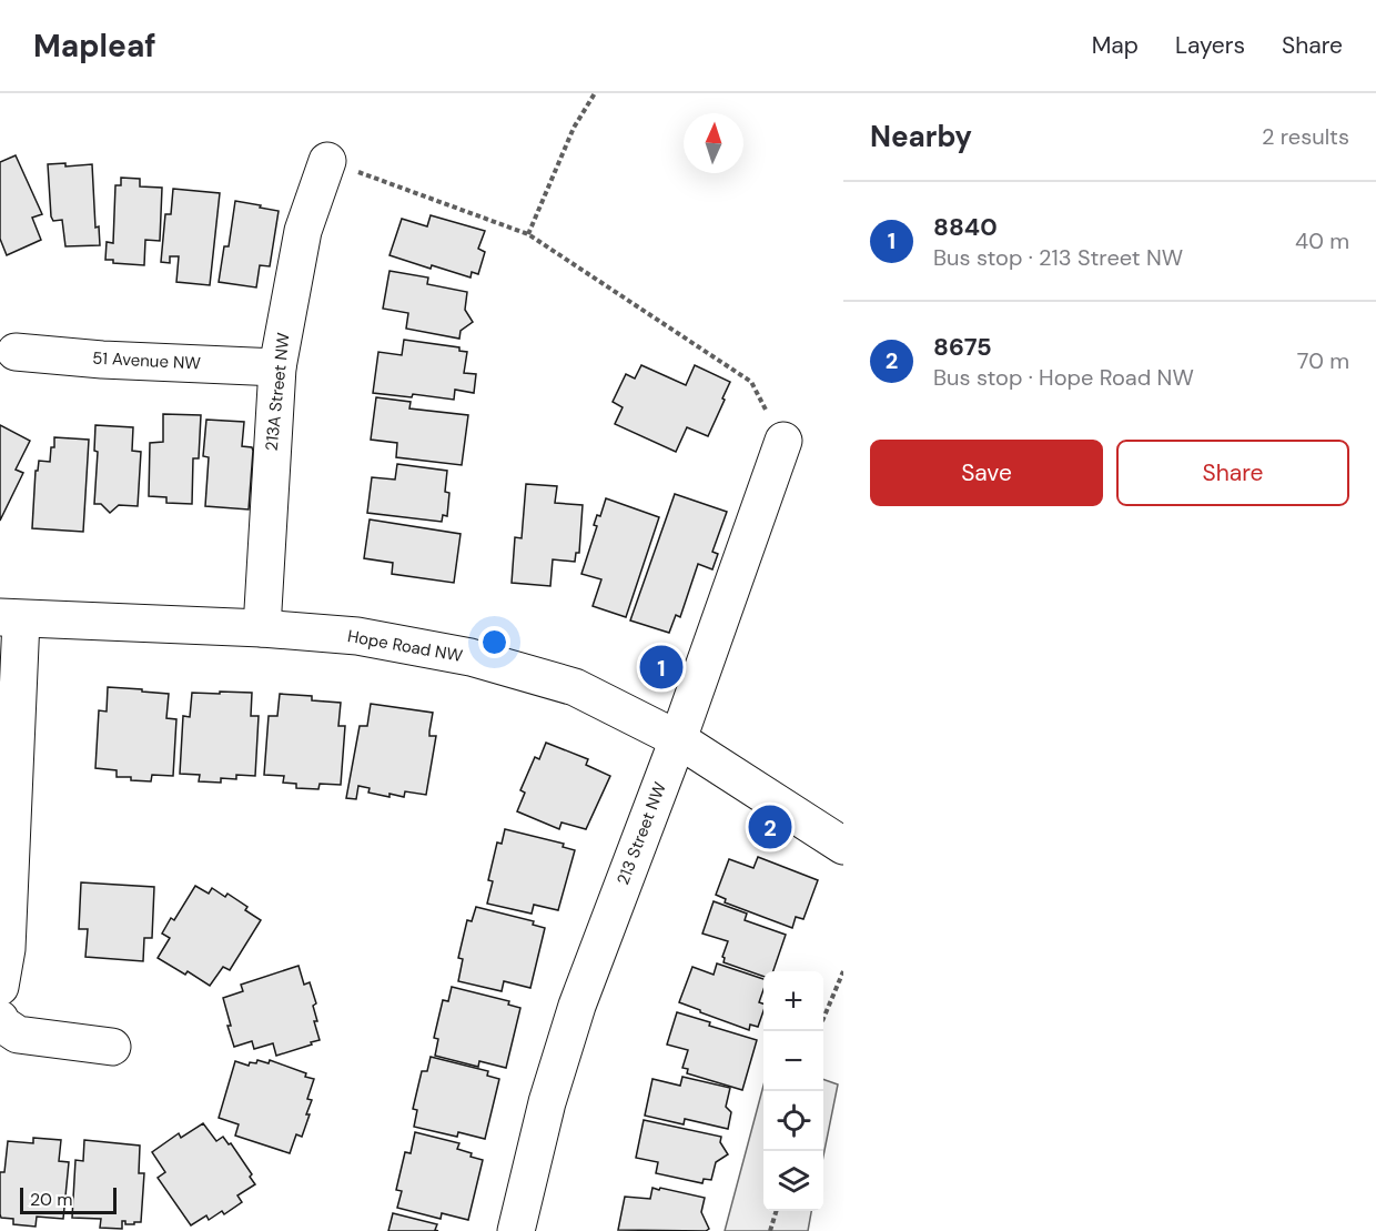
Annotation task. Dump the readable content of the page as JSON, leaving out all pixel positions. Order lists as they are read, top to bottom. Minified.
{"streets":{"street":["51 Avenue NW","213A Street NW","Hope Road NW","213 Street NW"]},"crossings":[["51 Avenue NW","213A Street NW"],["213A Street NW","Hope Road NW"],["Hope Road NW","213 Street NW"]],"scale_bar":"20 m","north":"top","page":{"header":"Mapleaf","nav":["Map","Layers","Share"],"heading":["Nearby","2 results"],"list":[{"mark":"1","name":"8840","note":"Bus stop · 213 Street NW","value":"40 m"},{"mark":"2","name":"8675","note":"Bus stop · Hope Road NW","value":"70 m"}],"buttons":["Save","Share"],"pins":["1","2"],"map_buttons":["+","−"],"scale":"20 m"}}
